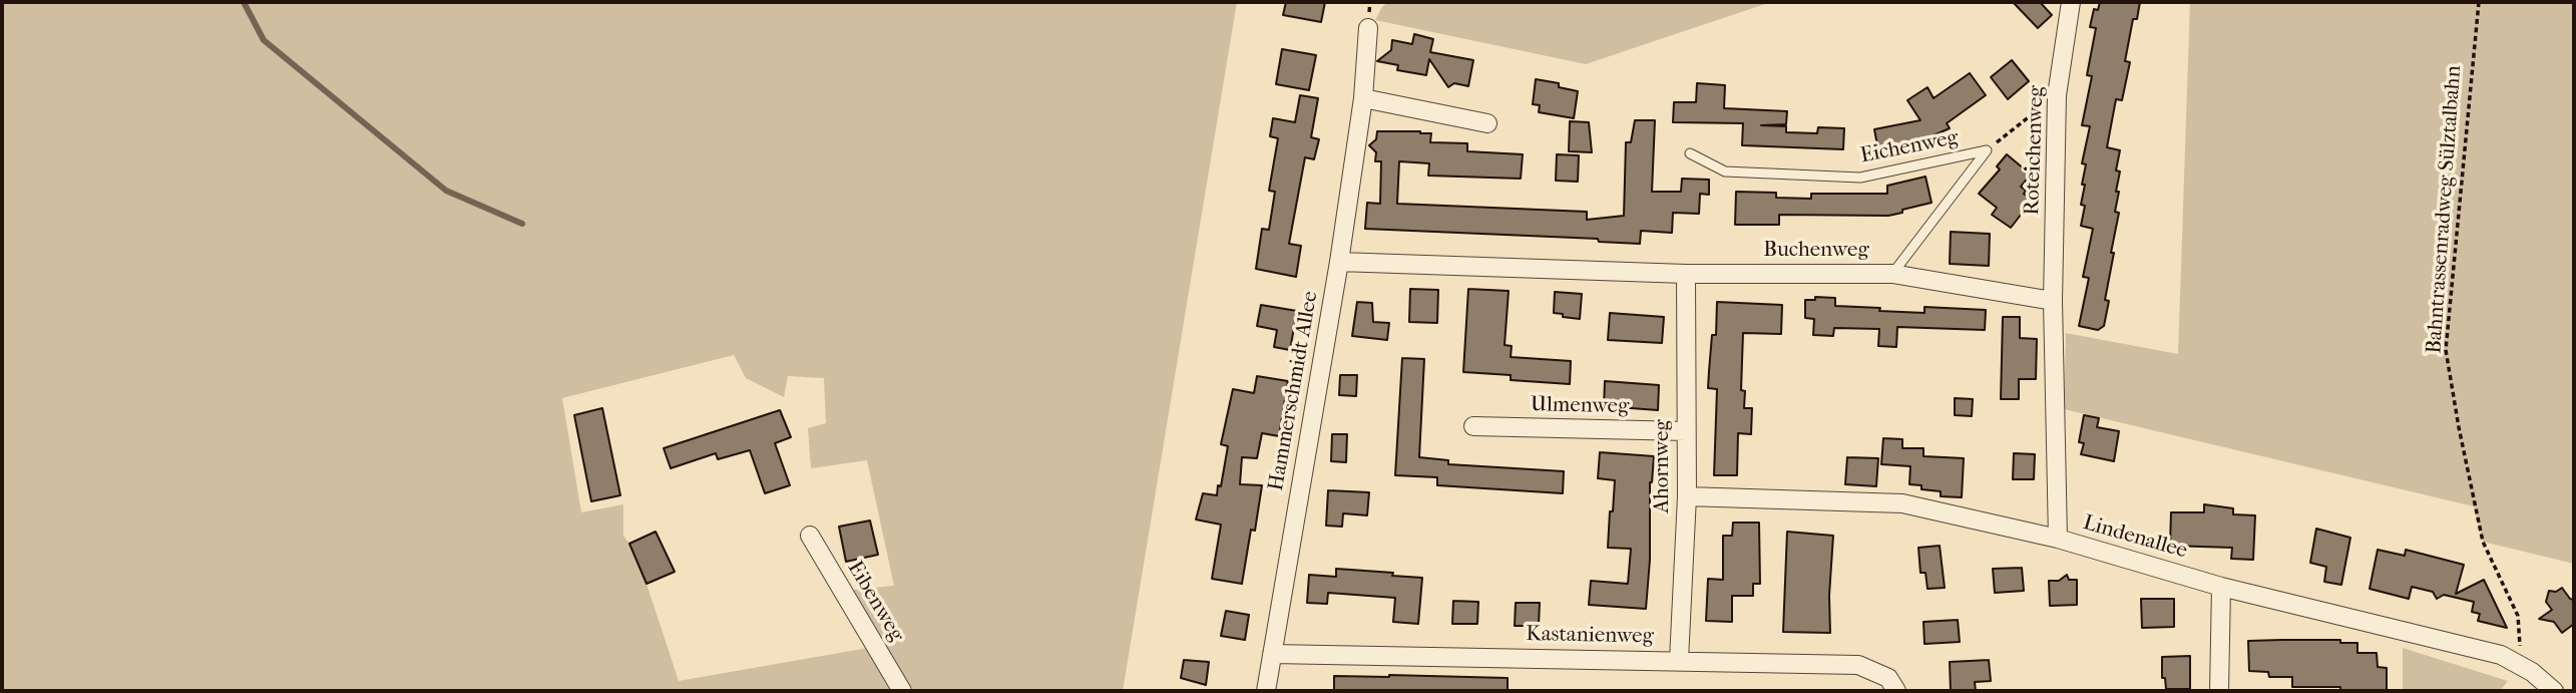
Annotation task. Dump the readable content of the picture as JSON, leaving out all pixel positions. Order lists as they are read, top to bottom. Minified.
{"streets":{"street":["Roteichenweg","Buchenweg","Hammerschmidt Allee","Ulmenweg","Ahornweg","Lindenallee","Eibenweg","Kastanienweg"],"lane":["Eichenweg"],"path":["Bahntrassenradweg Sülztalbahn"]},"crossings":[["Eichenweg","Buchenweg"],["Roteichenweg","Buchenweg"],["Bahntrassenradweg Sülztalbahn","Lindenallee"],["Buchenweg","Hammerschmidt Allee"],["Buchenweg","Ahornweg"],["Hammerschmidt Allee","Kastanienweg"],["Ulmenweg","Ahornweg"],["Ahornweg","Lindenallee"],["Ahornweg","Kastanienweg"]]}
